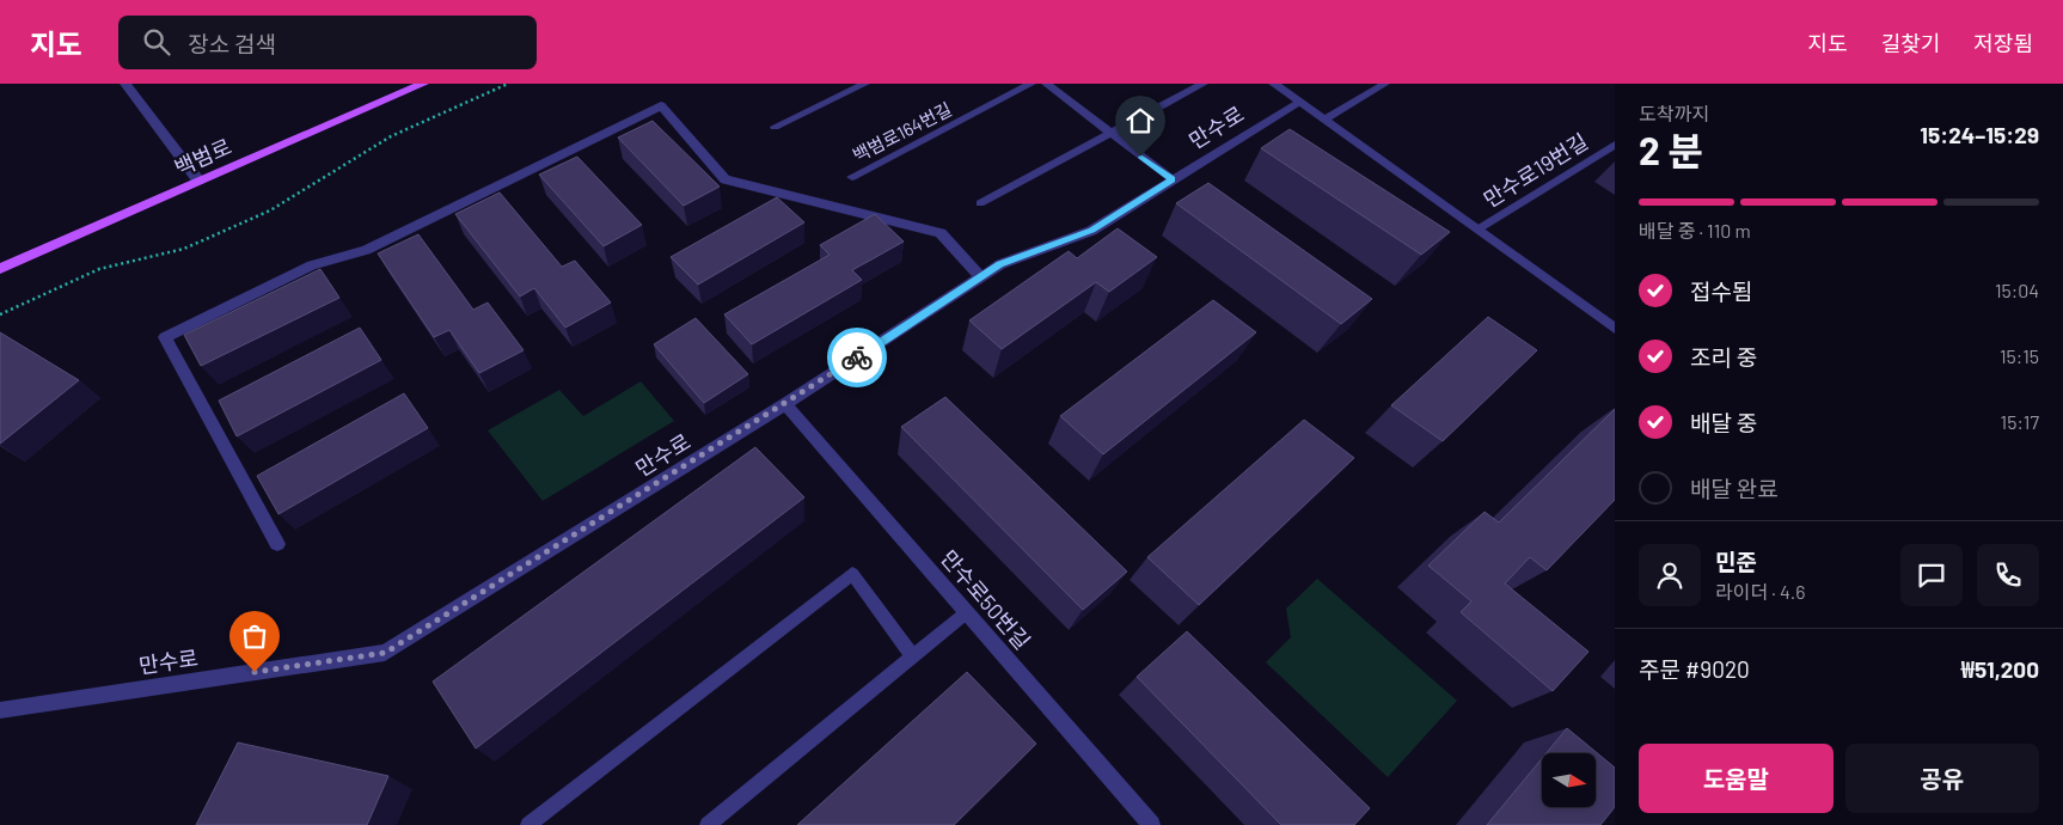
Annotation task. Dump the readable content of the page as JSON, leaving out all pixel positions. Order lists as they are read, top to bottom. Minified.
{"streets":{"main road":["백범로"],"street":["만수로","만수로50번길"],"lane":["백범로164번길","만수로19번길"]},"crossings":[["만수로","만수로50번길"]],"north":"right","page":{"header":"지도","search":"장소 검색","nav":["지도","길찾기","저장됨"],"heading":["2 분","도착까지","15:24–15:29"],"panel":["민준","라이더 · 4.6","주문 #9020","₩51,200"],"bar":"배달 중 · 110 m","list":[["접수됨","15:04"],["조리 중","15:15"],["배달 중","15:17"],"배달 완료"],"buttons":["도움말","공유"]}}
